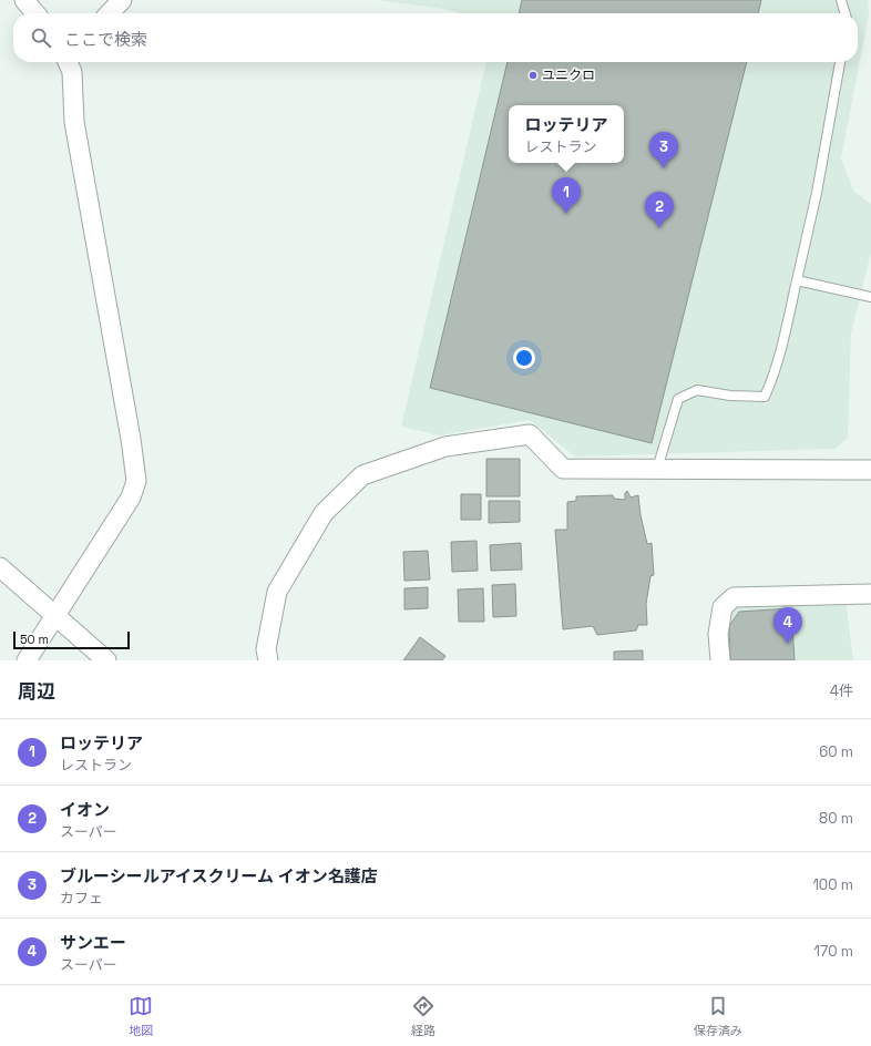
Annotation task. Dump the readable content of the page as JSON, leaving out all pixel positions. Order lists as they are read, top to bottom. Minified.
{"places":["ユニクロ"],"scale_bar":"50 m","page":{"search":"ここで検索","popup":["ロッテリア","レストラン"],"pins":["3","1","2","4"],"scale":"50 m","heading":["周辺","4件"],"list":[{"mark":"1","name":"ロッテリア","note":"レストラン","value":"60 m"},{"mark":"2","name":"イオン","note":"スーパー","value":"80 m"},{"mark":"3","name":"ブルーシールアイスクリーム イオン名護店","note":"カフェ","value":"100 m"},{"mark":"4","name":"サンエー","note":"スーパー","value":"170 m"}],"nav":["地図","経路","保存済み"]}}
